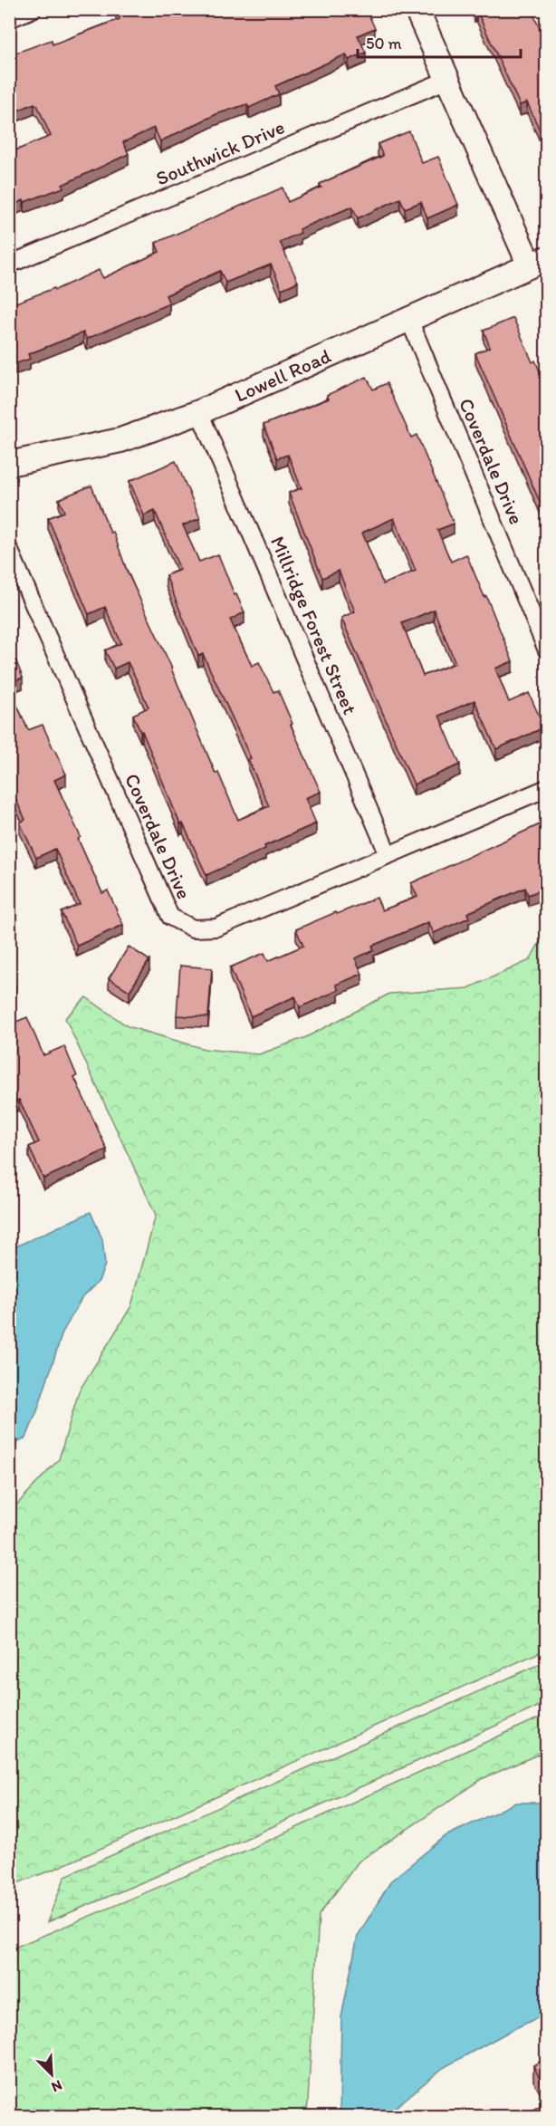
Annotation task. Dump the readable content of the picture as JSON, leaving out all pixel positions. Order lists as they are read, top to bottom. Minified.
{"streets":{"street":["Southwick Drive","Lowell Road","Coverdale Drive","Millridge Forest Street"]},"crossings":[["Lowell Road","Coverdale Drive"],["Lowell Road","Millridge Forest Street"],["Coverdale Drive","Millridge Forest Street"]],"scale_bar":"50 m","north":"bottom right"}
